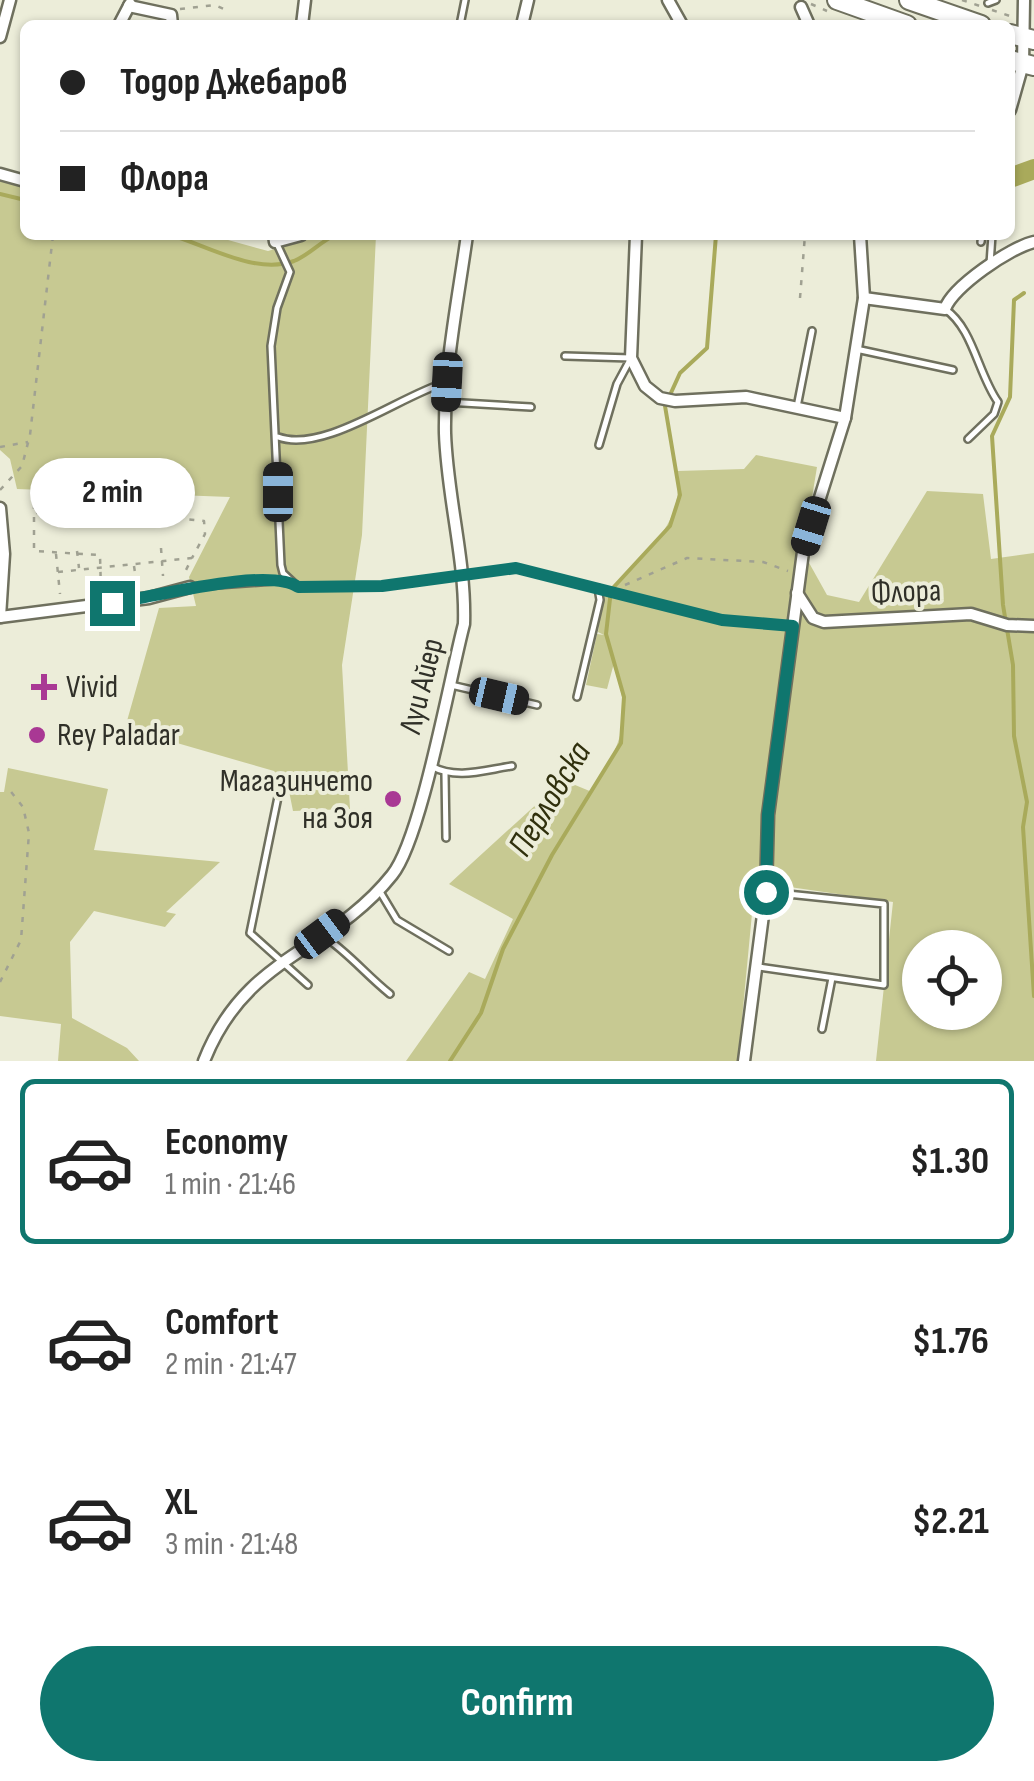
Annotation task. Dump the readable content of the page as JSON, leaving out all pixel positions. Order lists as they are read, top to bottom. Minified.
{"streets":{"street":["Флора","Луи Айер"]},"water":["Перловска"],"places":{"health":["Vivid"],"other":["Rey Paladar","Магазинчето на Зоя"]},"page":{"banner":["Тодор Джебаров","Флора"],"bubble":"2 min","list":[{"name":"Economy","note":"1 min · 21:46","value":"$1.30"},{"name":"Comfort","note":"2 min · 21:47","value":"$1.76"},{"name":"XL","note":"3 min · 21:48","value":"$2.21"}],"buttons":"Confirm"}}
